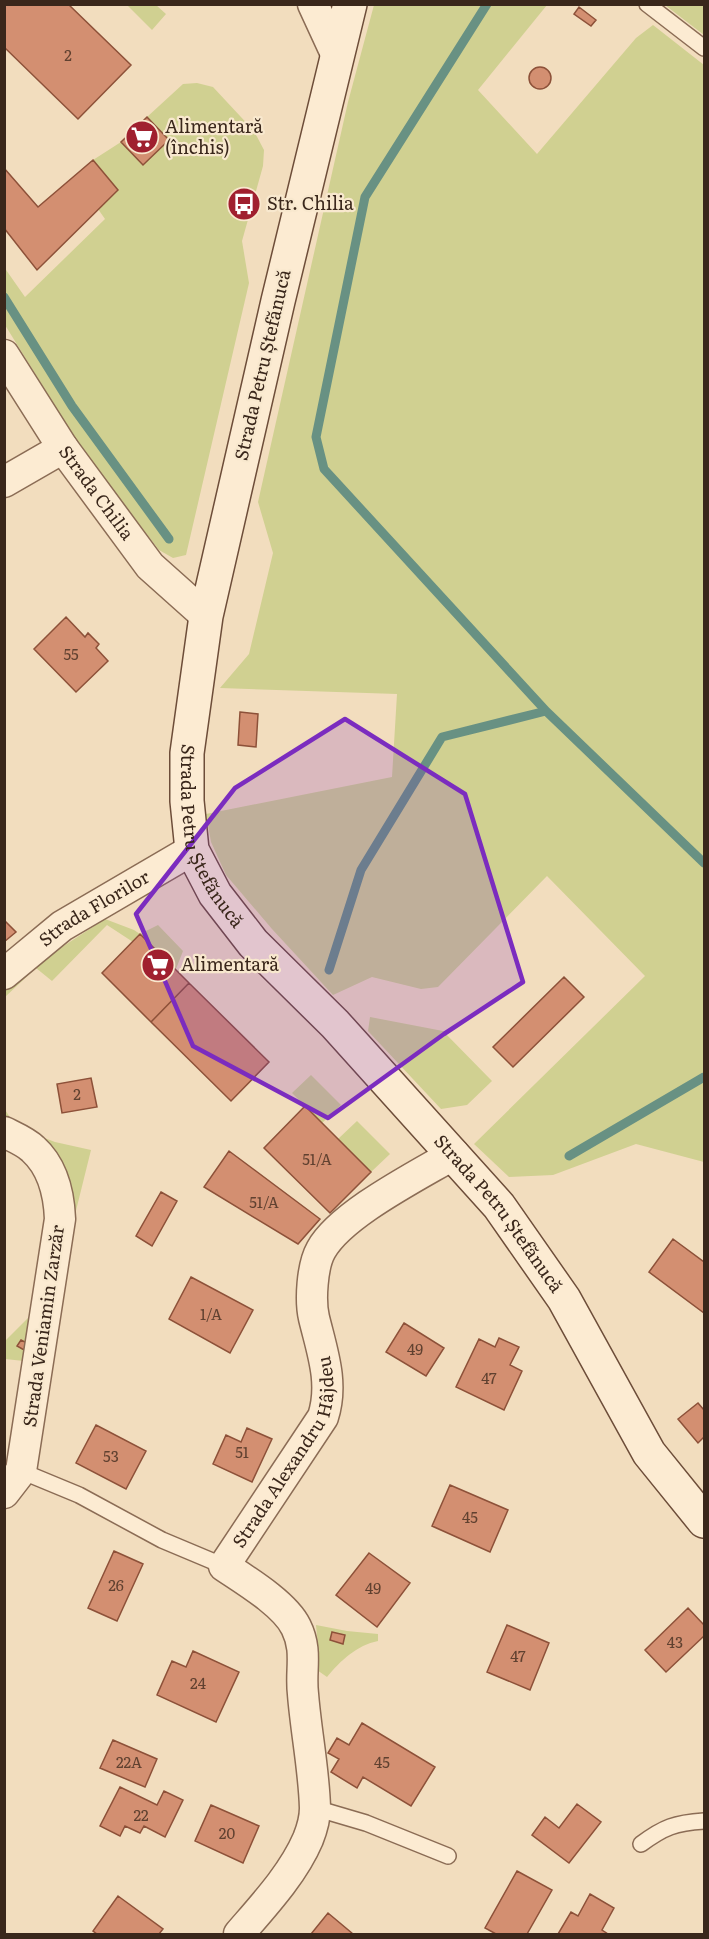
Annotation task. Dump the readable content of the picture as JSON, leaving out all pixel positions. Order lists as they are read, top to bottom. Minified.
{"streets":{"main road":["Strada Petru Ștefănucă"],"street":["Strada Chilia","Strada Florilor","Strada Veniamin Zarzăr","Strada Alexandru Hâjdeu"]},"crossings":[["Strada Petru Ștefănucă","Strada Chilia"],["Strada Petru Ștefănucă","Strada Florilor"],["Strada Petru Ștefănucă","Strada Alexandru Hâjdeu"],["Strada Veniamin Zarzăr","Strada Alexandru Hâjdeu"]],"places":{"supermarket":["Alimentară (închis)","Alimentară"],"bus stop":["Str. Chilia"]},"house_numbers":["2","55","2","51/A","51/A","1/A","49","47","51","53","45","26","49","43","47","24","22A","45","22","20"]}
